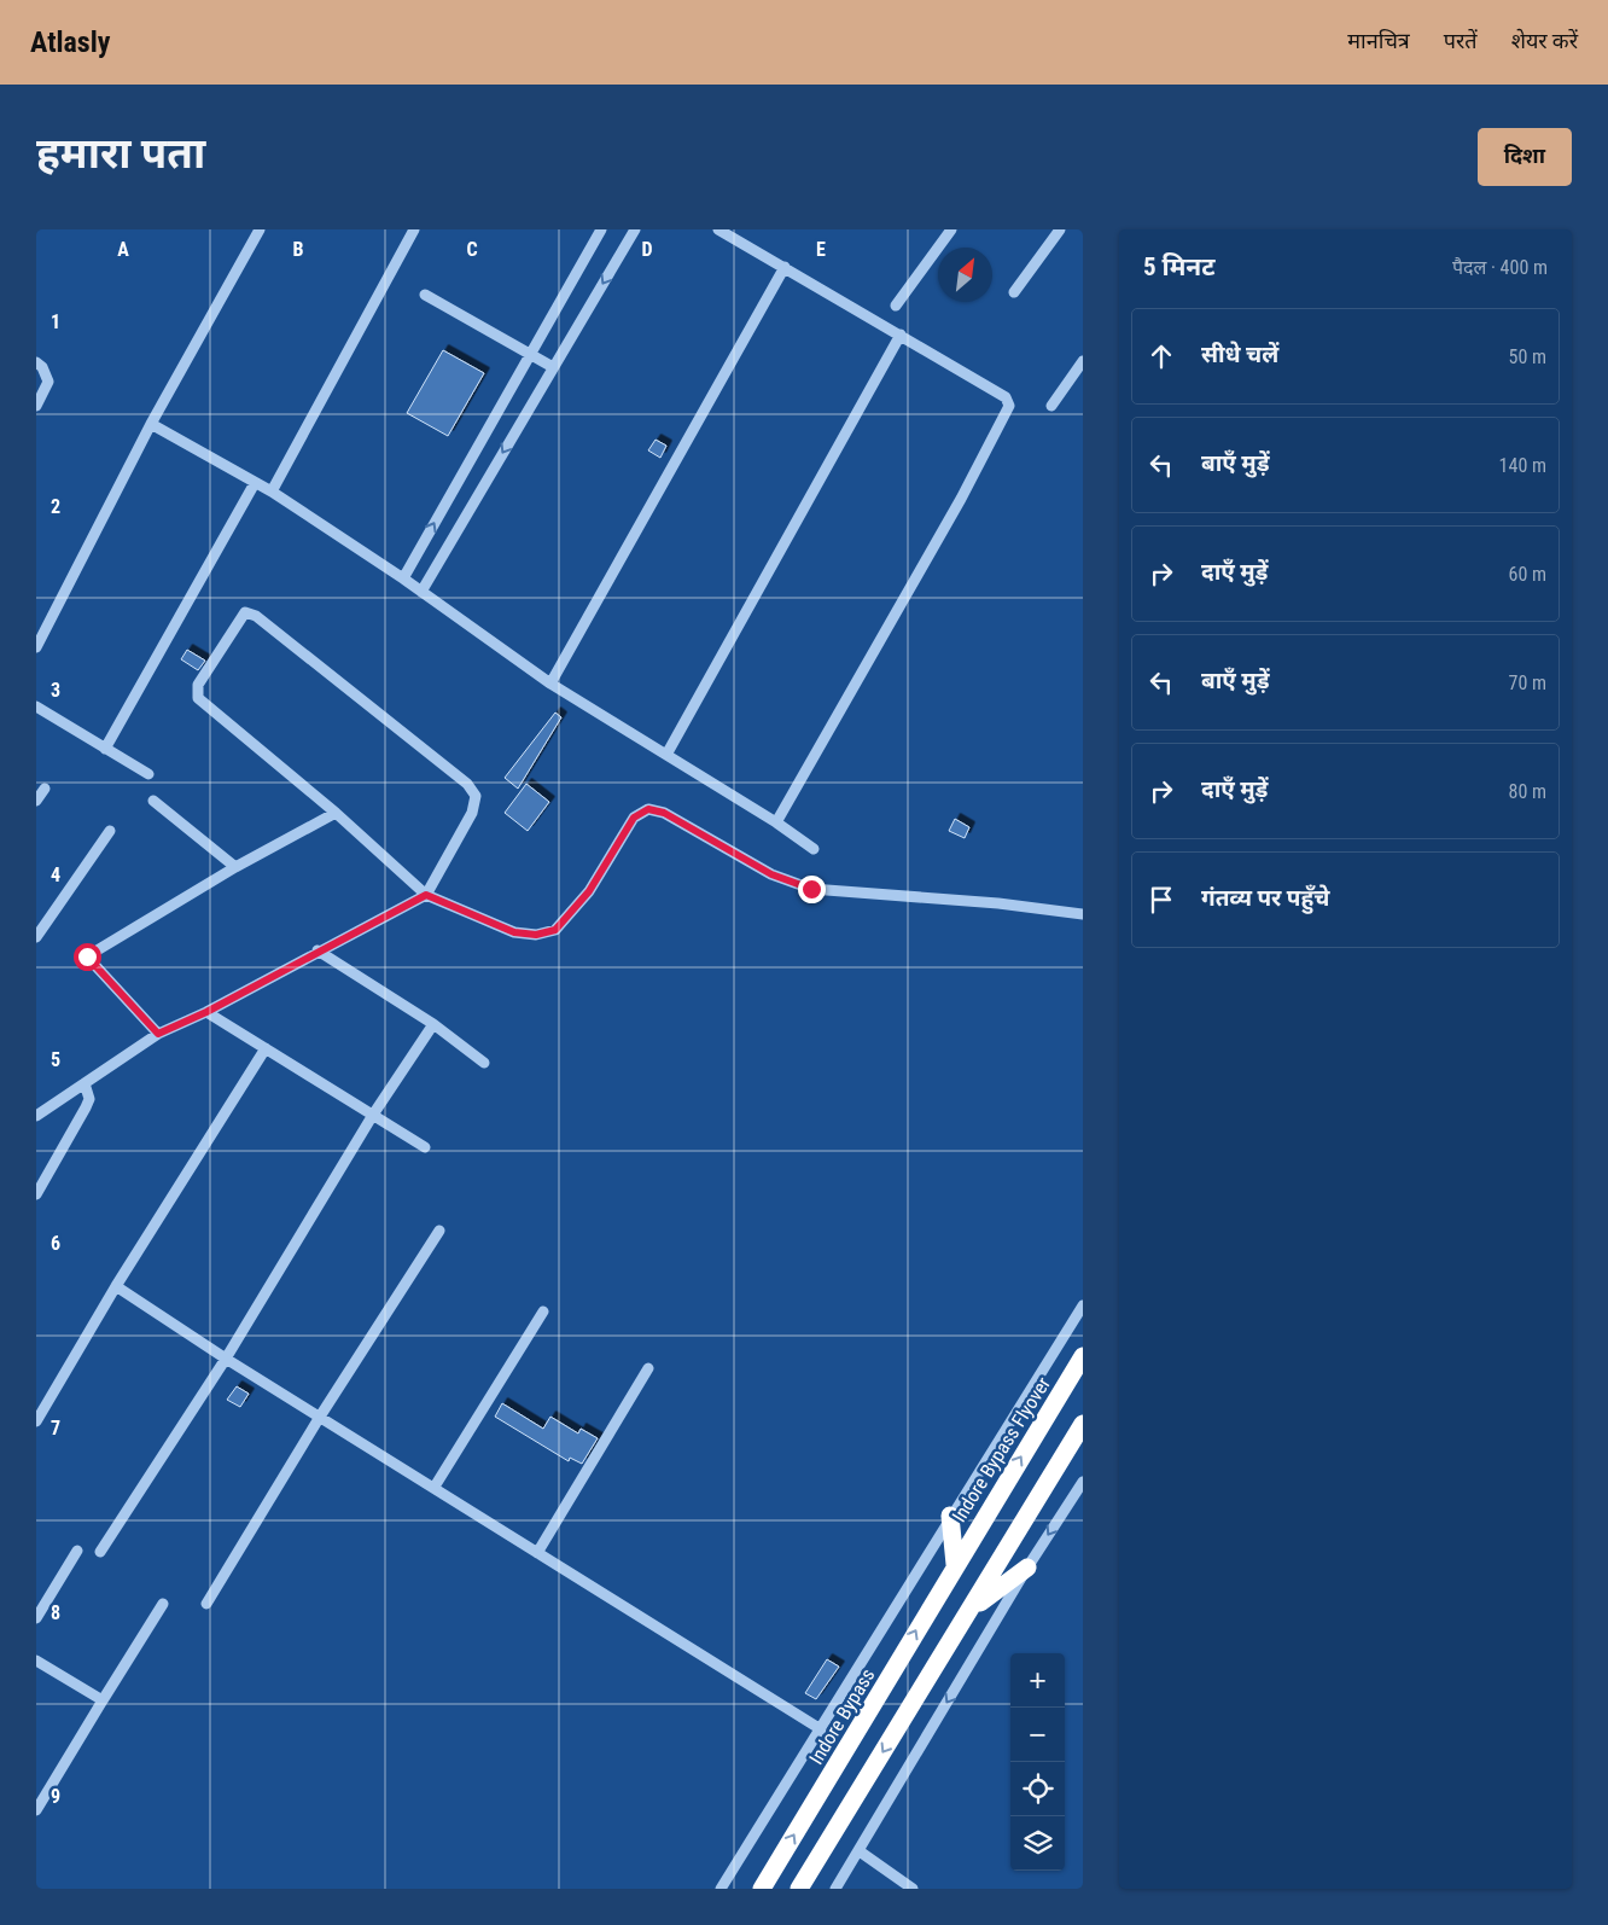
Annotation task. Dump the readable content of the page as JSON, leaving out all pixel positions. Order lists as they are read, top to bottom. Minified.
{"streets":{"highway":["Indore Bypass Flyover","Indore Bypass"]},"crossings":[["Indore Bypass Flyover","Indore Bypass"]],"north":"top right","page":{"header":"Atlasly","nav":["मानचित्र","परतें","शेयर करें"],"buttons":"दिशा","title":"हमारा पता","heading":["5 मिनट","पैदल · 400 m"],"list":[["सीधे चलें","50 m"],["बाएँ मुड़ें","140 m"],["दाएँ मुड़ें","60 m"],["बाएँ मुड़ें","70 m"],["दाएँ मुड़ें","80 m"],"गंतव्य पर पहुँचे"],"map_buttons":["+","−"]},"grid":{"columns":["A","B","C","D","E"],"rows":["1","2","3","4","5","6","7","8","9"]}}
